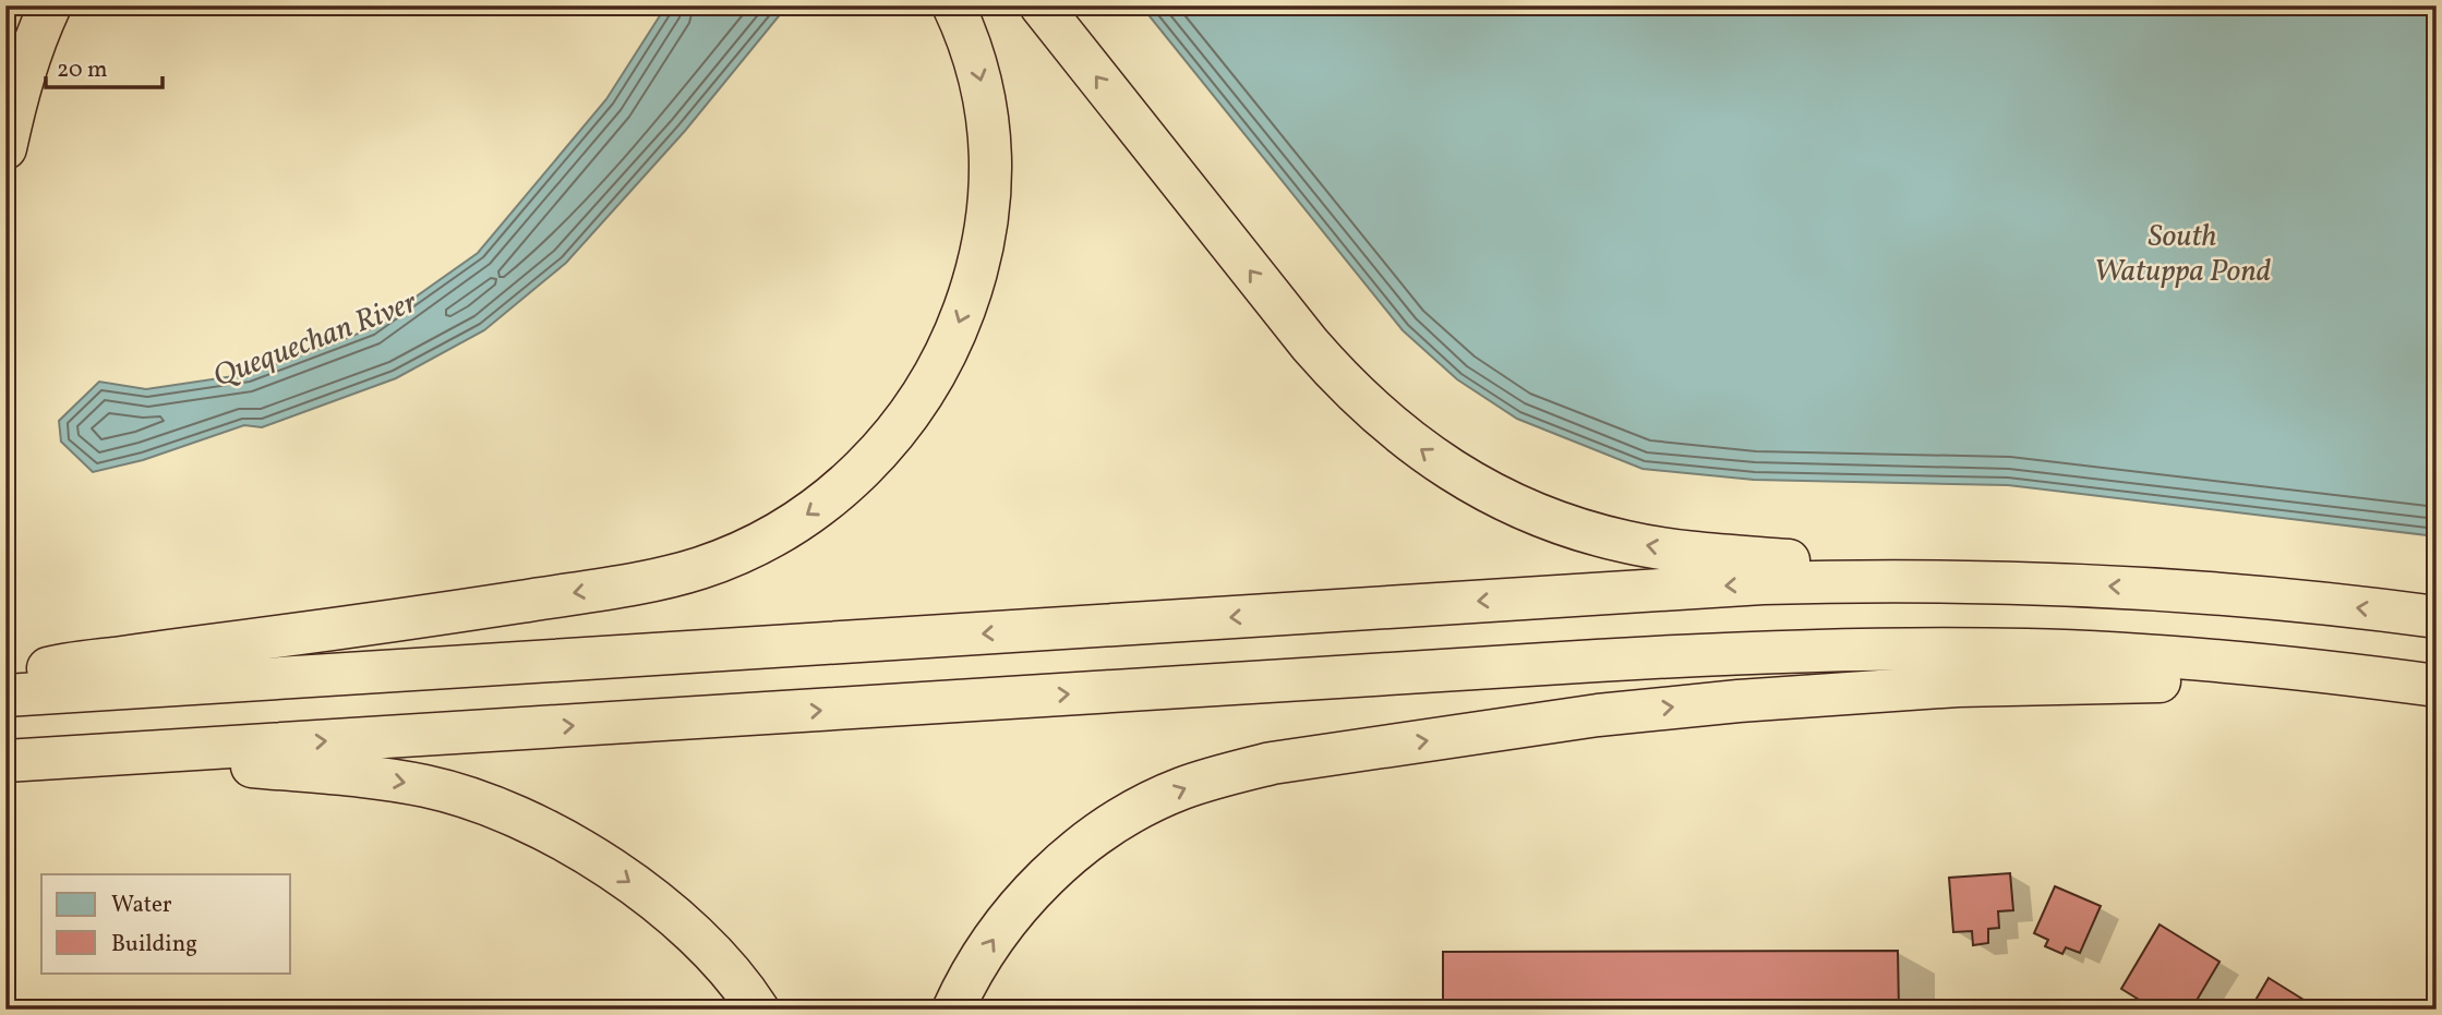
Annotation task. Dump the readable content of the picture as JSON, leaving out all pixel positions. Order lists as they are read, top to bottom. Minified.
{"water":["South Watuppa Pond","Quequechan River"],"legend":["Water","Building"],"scale_bar":"20 m"}
